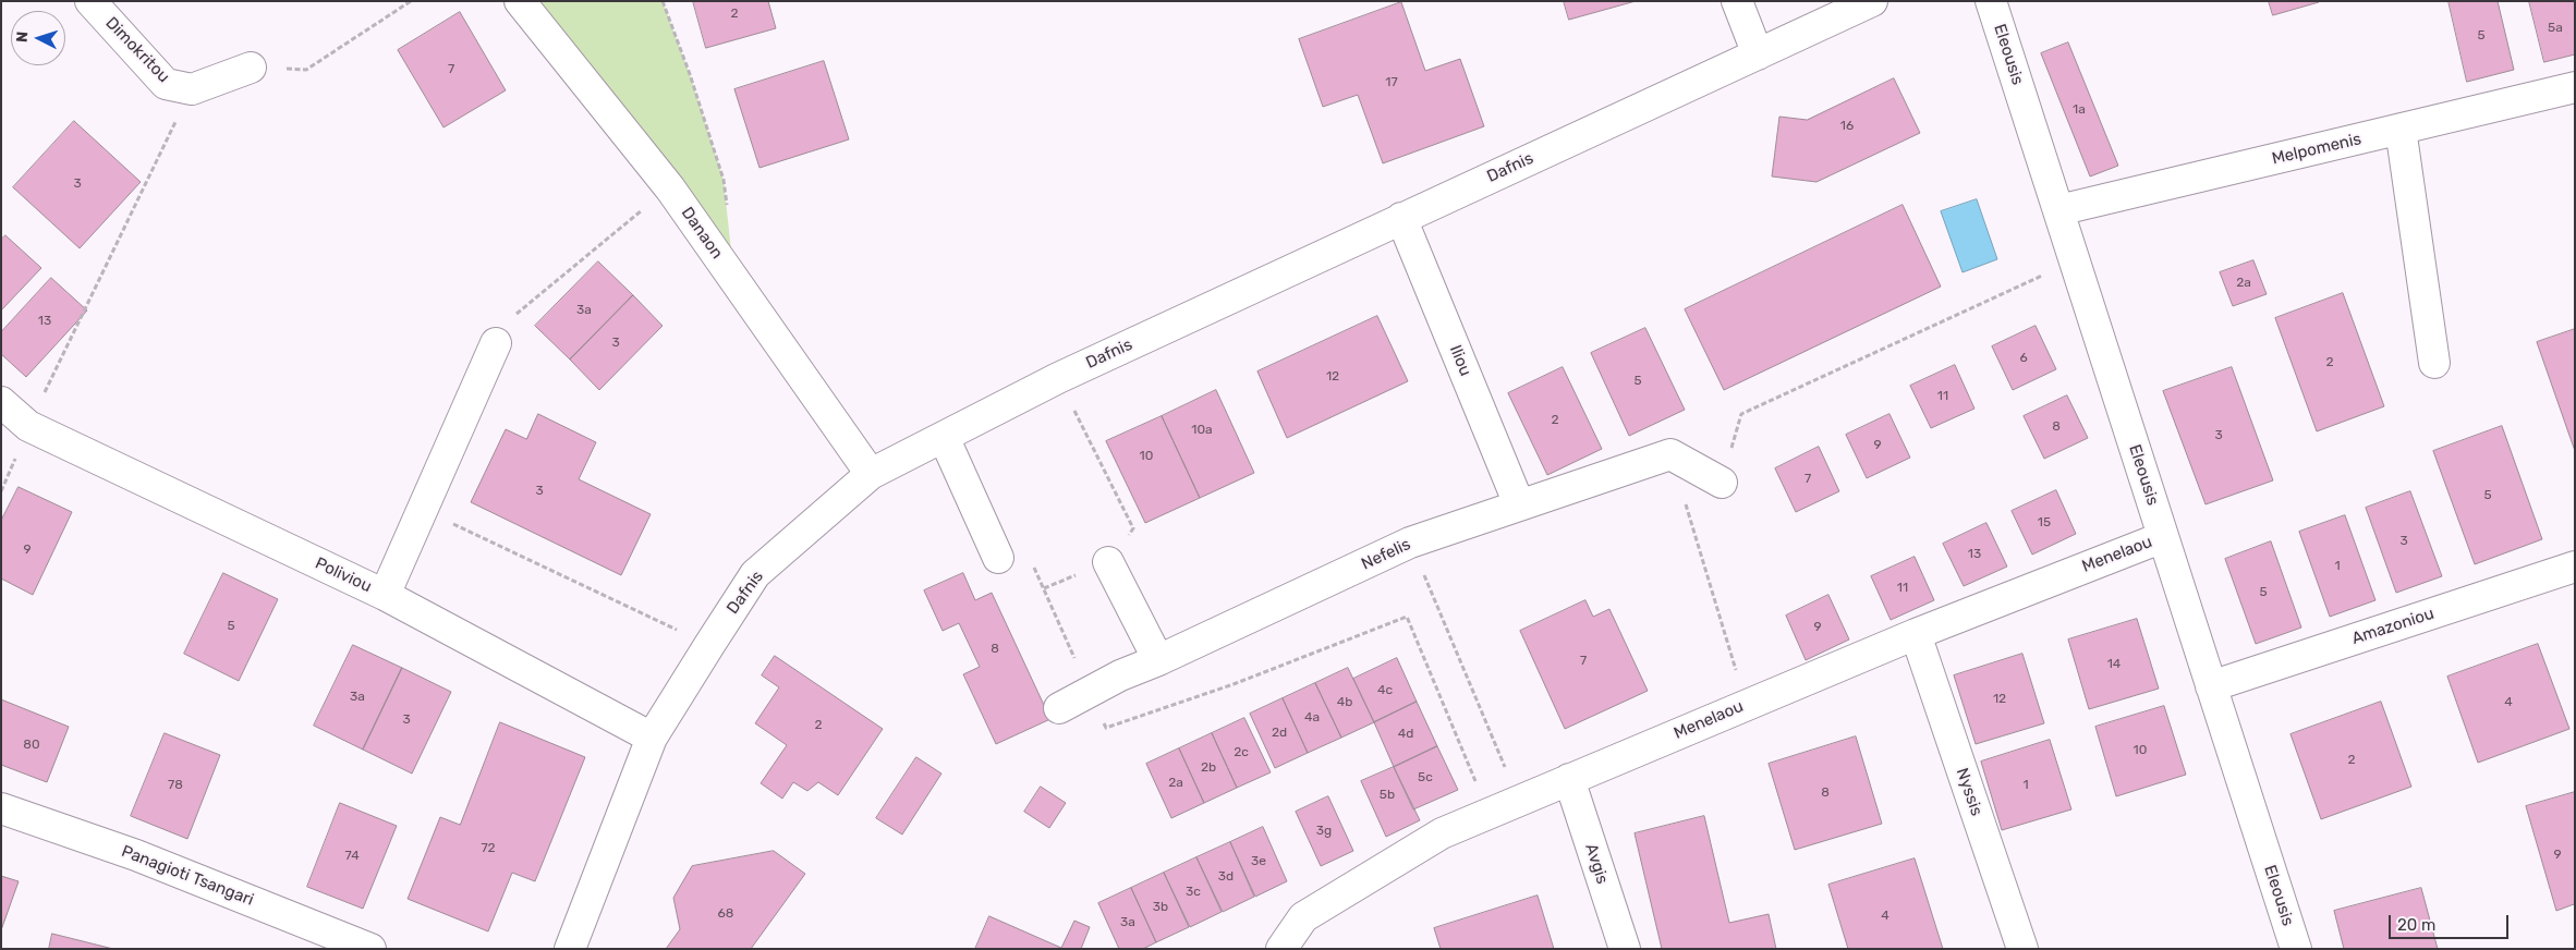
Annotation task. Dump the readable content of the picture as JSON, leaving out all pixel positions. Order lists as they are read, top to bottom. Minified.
{"streets":{"street":["Dimokritou","Eleousis","Melpomenis","Dafnis","Danaon","Iliou","Nefelis","Menelaou","Poliviou","Amazoniou","Nyssis","Avgis","Panagioti Tsangari"]},"crossings":[["Eleousis","Melpomenis"],["Eleousis","Menelaou"],["Eleousis","Amazoniou"],["Dafnis","Danaon"],["Dafnis","Iliou"],["Dafnis","Poliviou"],["Iliou","Nefelis"],["Menelaou","Nyssis"],["Menelaou","Avgis"]],"house_numbers":["2","5a","5","7","17","1a","16","3","2a","3a","13","3","6","2","12","5","11","2","8","10a","3","9","10","7","3","5","15","3","9","13","1","11","5","5","9","8","7","14","4c","3a","12","4b","4","4a","3","2","2d","4d","80","10","2c","2","2b","5c","2a","78","1","8","5b","3g","72","9","74","3e","3d","3c","3b","68","4","3a"],"scale_bar":"20 m","north":"left"}
